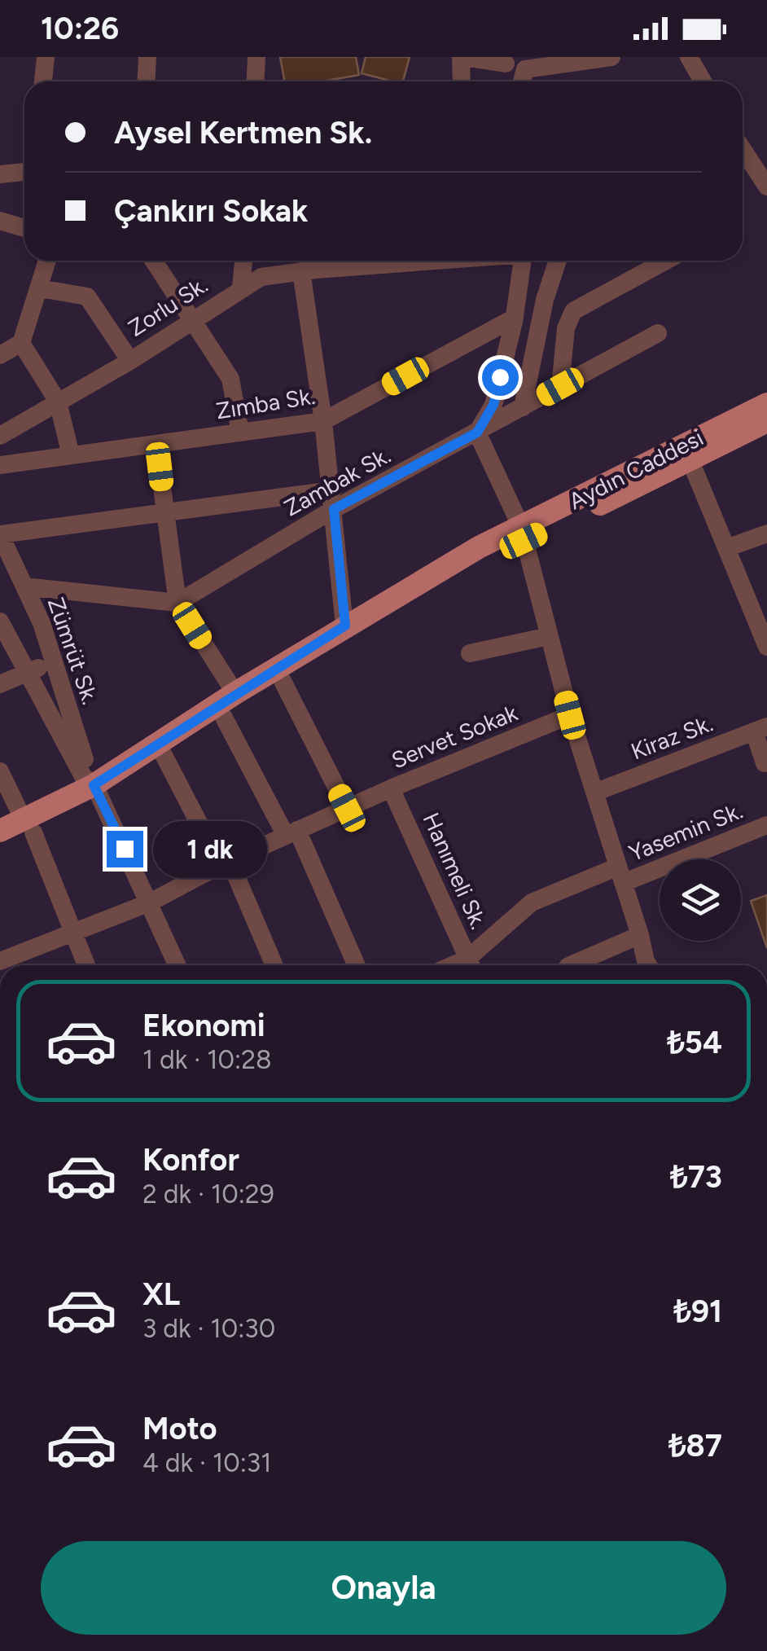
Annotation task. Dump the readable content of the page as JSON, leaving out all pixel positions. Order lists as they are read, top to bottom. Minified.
{"streets":{"main road":["Aydın Caddesi"],"street":["Zorlu Sk.","Zımba Sk.","Zambak Sk.","Zümrüt Sk.","Servet Sokak","Kiraz Sk.","Yasemin Sk.","Hanımeli Sk."]},"crossings":[["Aydın Caddesi","Zümrüt Sk."],["Servet Sokak","Hanımeli Sk."]],"page":{"status":"10:26","banner":["Aysel Kertmen Sk.","Çankırı Sokak"],"bubble":"1 dk","list":[{"name":"Ekonomi","note":"1 dk · 10:28","value":"₺54"},{"name":"Konfor","note":"2 dk · 10:29","value":"₺73"},{"name":"XL","note":"3 dk · 10:30","value":"₺91"},{"name":"Moto","note":"4 dk · 10:31","value":"₺87"}],"buttons":"Onayla"}}
